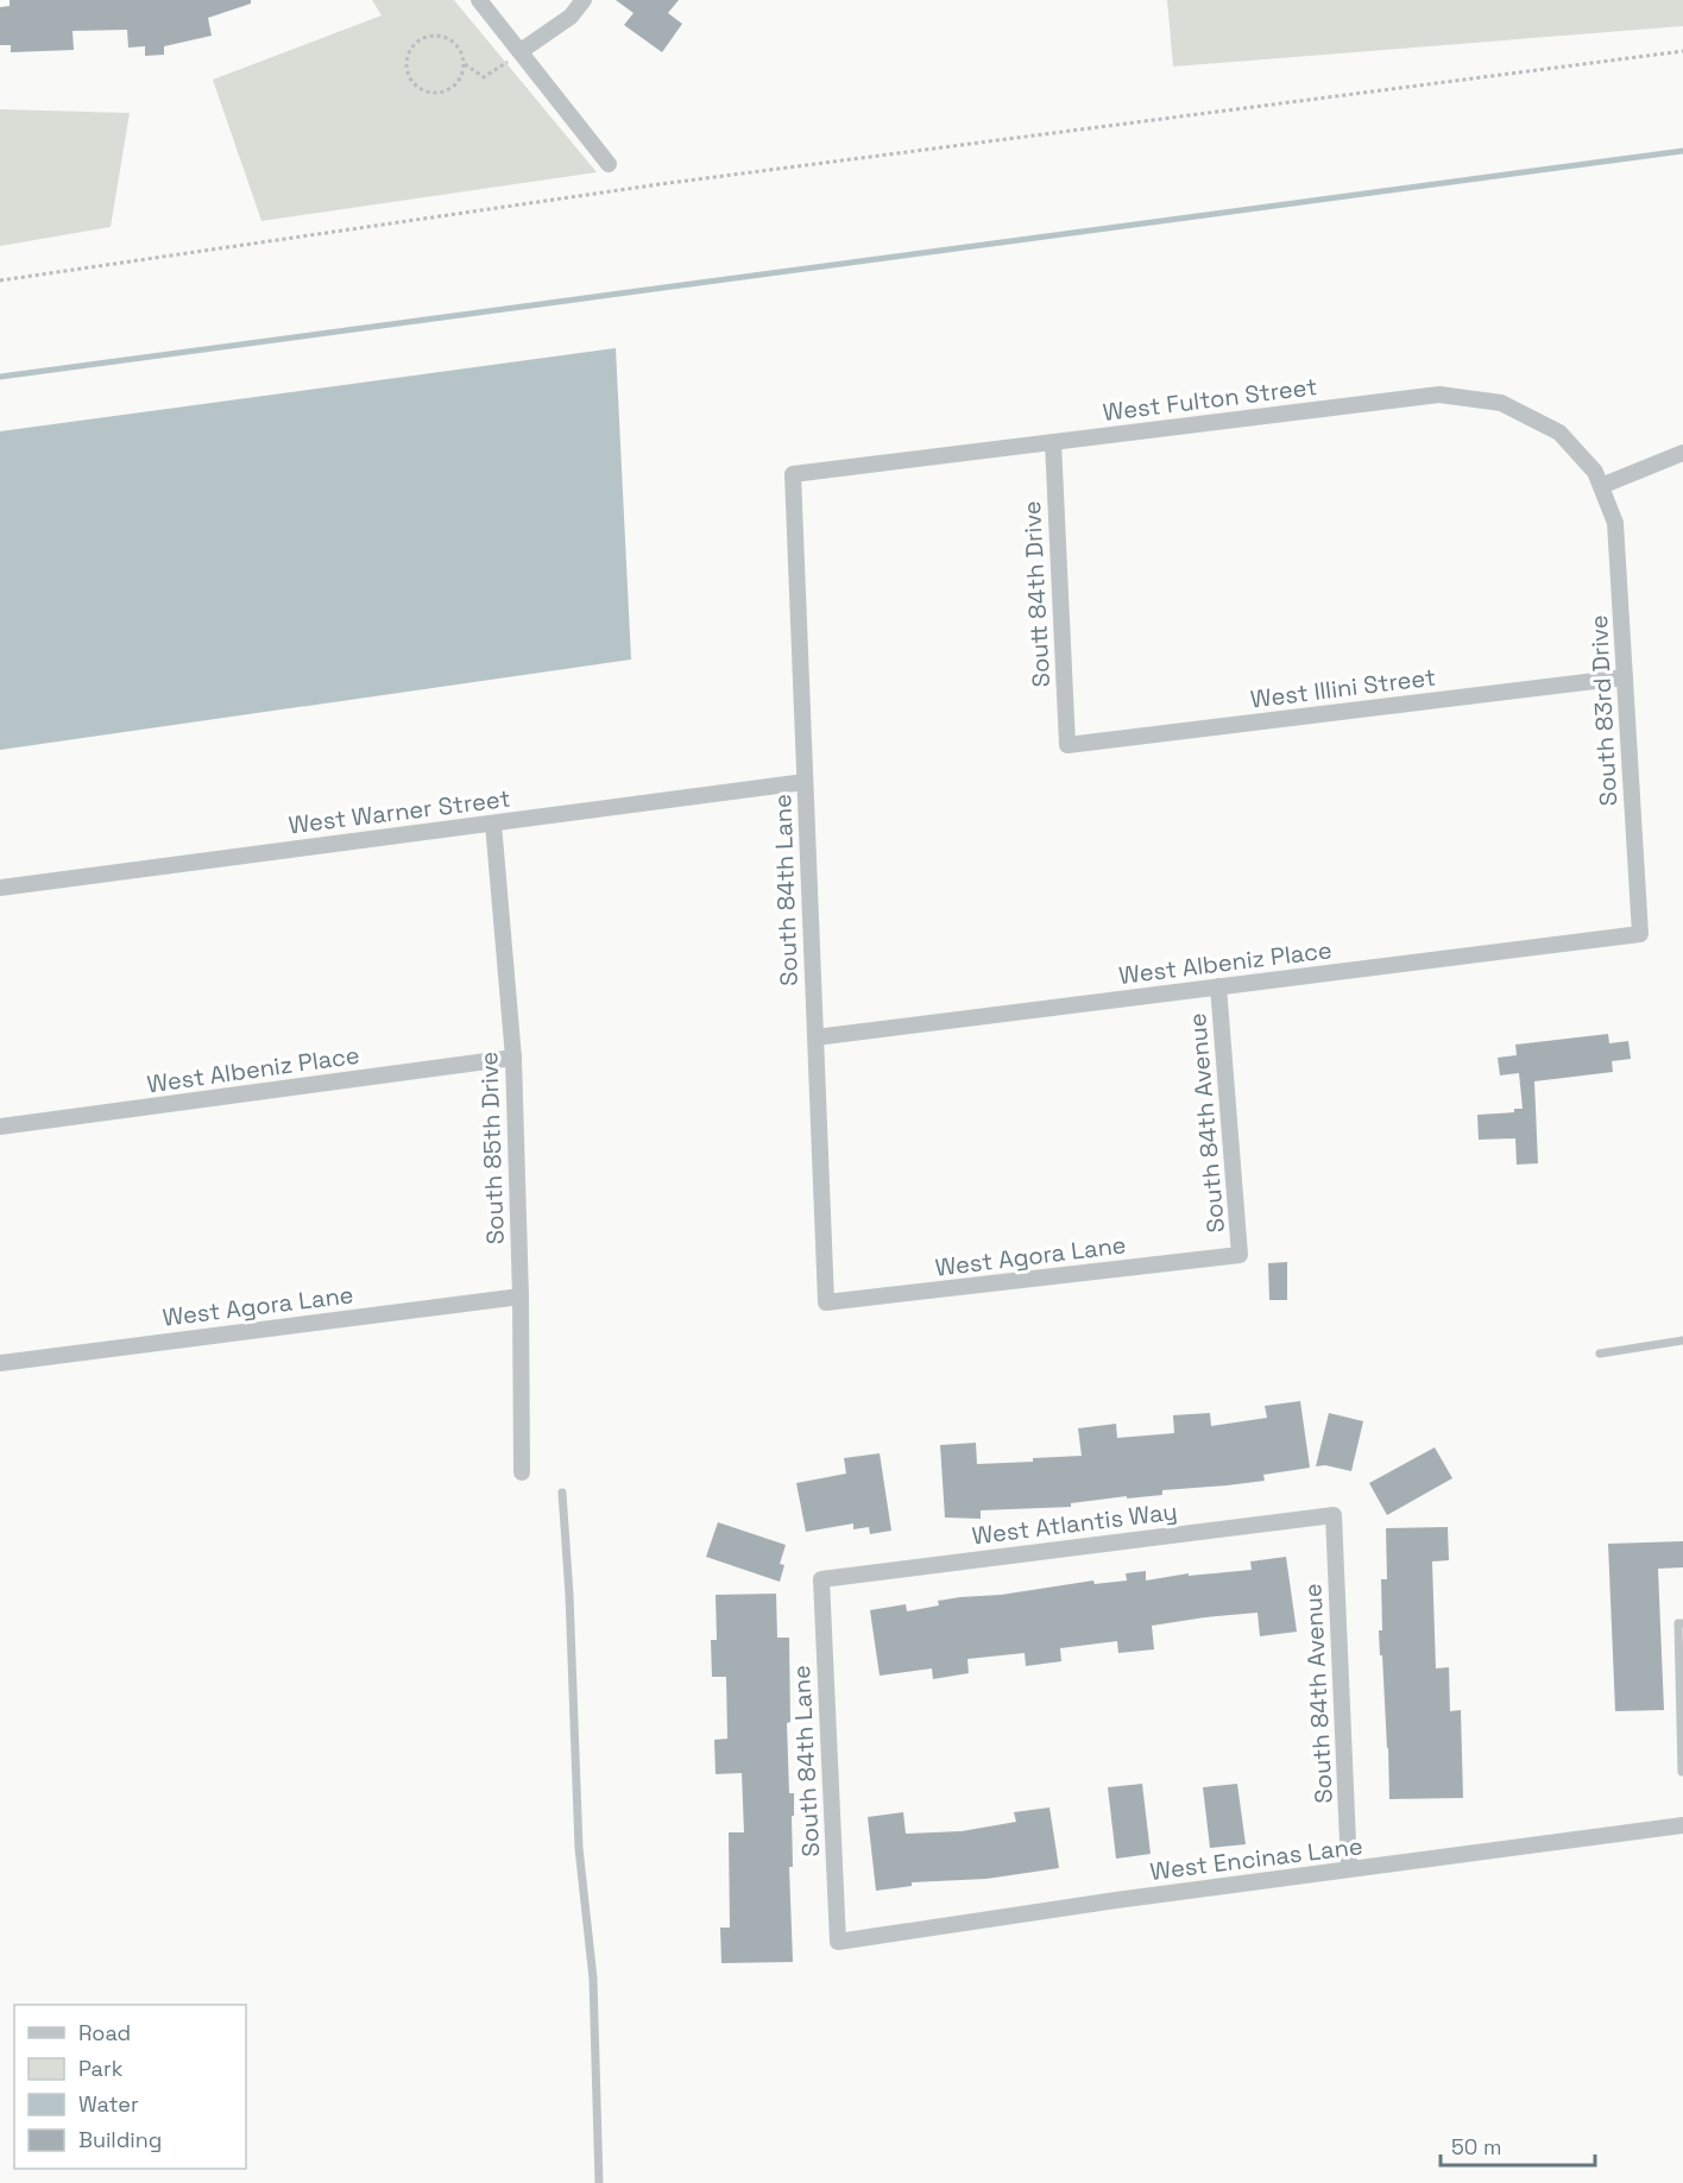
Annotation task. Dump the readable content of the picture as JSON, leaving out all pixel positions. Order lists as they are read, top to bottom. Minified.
{"streets":{"street":["West Fulton Street","Soutt 84th Drive","West Illini Street","South 83rd Drive","West Warner Street","South 84th Lane","West Albeniz Place","South 84th Avenue","South 85th Drive","West Agora Lane","West Atlantis Way","West Encinas Lane"]},"crossings":[["West Fulton Street","Soutt 84th Drive"],["West Fulton Street","South 83rd Drive"],["West Fulton Street","South 84th Lane"],["Soutt 84th Drive","West Illini Street"],["West Illini Street","South 83rd Drive"],["South 83rd Drive","West Albeniz Place"],["West Warner Street","South 84th Lane"],["West Warner Street","South 85th Drive"],["South 84th Lane","West Albeniz Place"],["South 84th Lane","West Agora Lane"],["South 84th Lane","West Atlantis Way"],["South 84th Lane","West Encinas Lane"],["West Albeniz Place","South 84th Avenue"],["West Albeniz Place","South 85th Drive"],["South 84th Avenue","West Agora Lane"],["South 84th Avenue","West Atlantis Way"],["South 84th Avenue","West Encinas Lane"],["South 85th Drive","West Agora Lane"]],"legend":["Road","Park","Water","Building"],"scale_bar":"50 m"}
